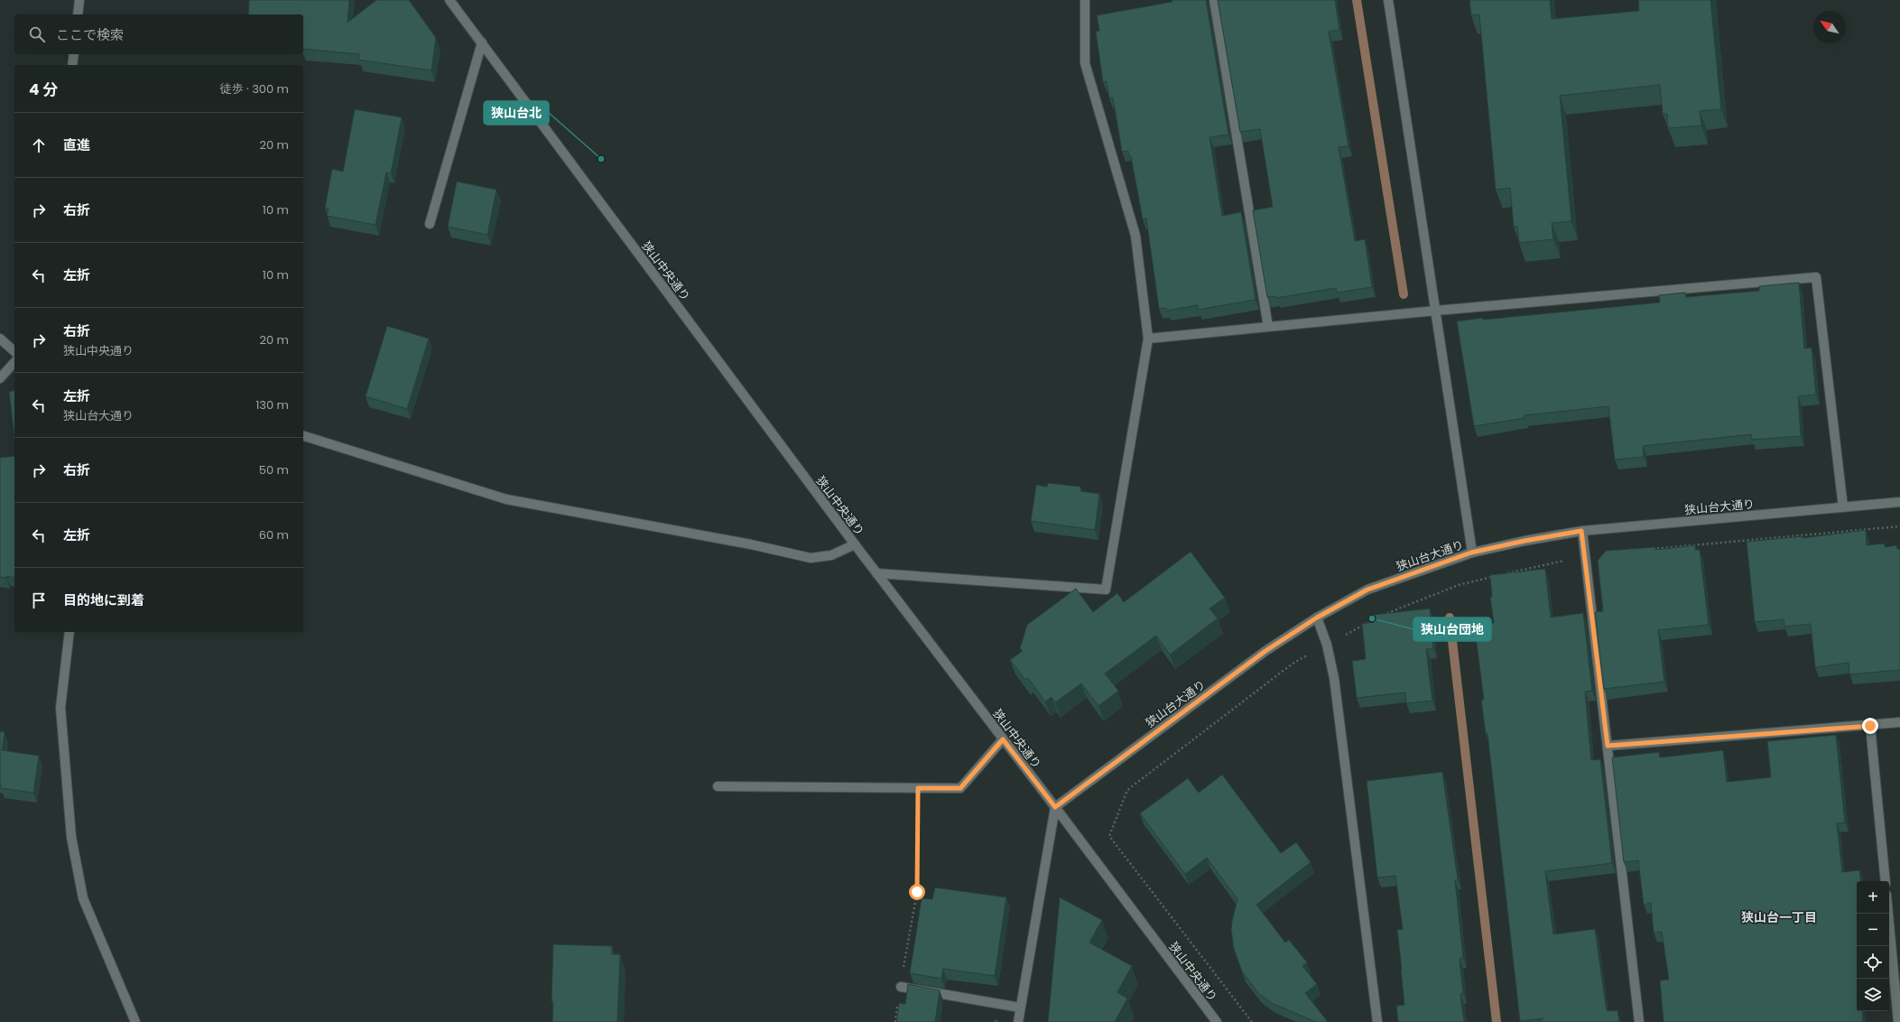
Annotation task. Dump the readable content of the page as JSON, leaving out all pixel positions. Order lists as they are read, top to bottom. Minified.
{"streets":{"street":["狭山中央通り","狭山台大通り"]},"crossings":[["狭山中央通り","狭山台大通り"]],"districts":["狭山台一丁目"],"places":["狭山台北","狭山台団地"],"north":"top left","page":{"search":"ここで検索","heading":["4 分","徒歩 · 300 m"],"list":[["直進","20 m"],["右折","10 m"],["左折","10 m"],["右折","狭山中央通り","20 m"],["左折","狭山台大通り","130 m"],["右折","50 m"],["左折","60 m"],"目的地に到着"],"map_buttons":["+","−"]}}
